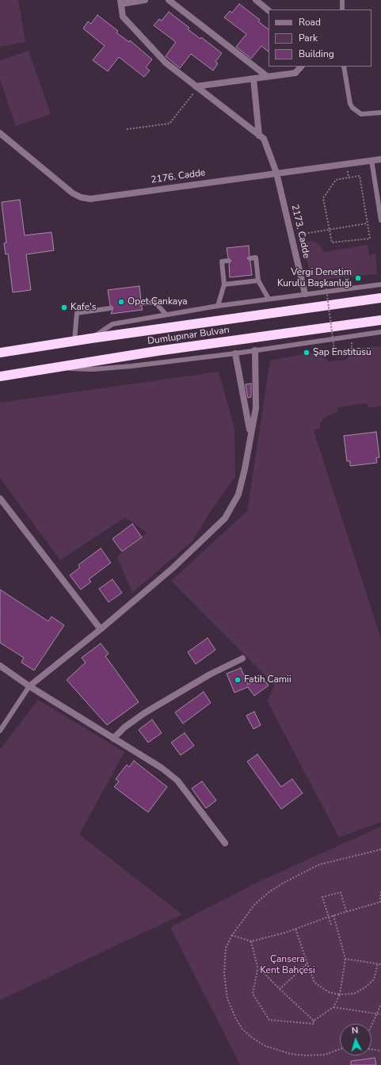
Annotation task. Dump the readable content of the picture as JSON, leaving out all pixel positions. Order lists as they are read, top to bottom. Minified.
{"streets":{"highway":["Dumlupınar Bulvarı"],"street":["2176. Cadde","2173. Cadde"]},"crossings":[["2176. Cadde","2173. Cadde"]],"parks":["Çansera Kent Bahçesi"],"places":["Vergi Denetim Kurulu Başkanlığı","Opet Çankaya","Kafe's","Şap Enstitüsü","Fatih Camii"],"legend":["Road","Park","Building"],"north":"top"}
